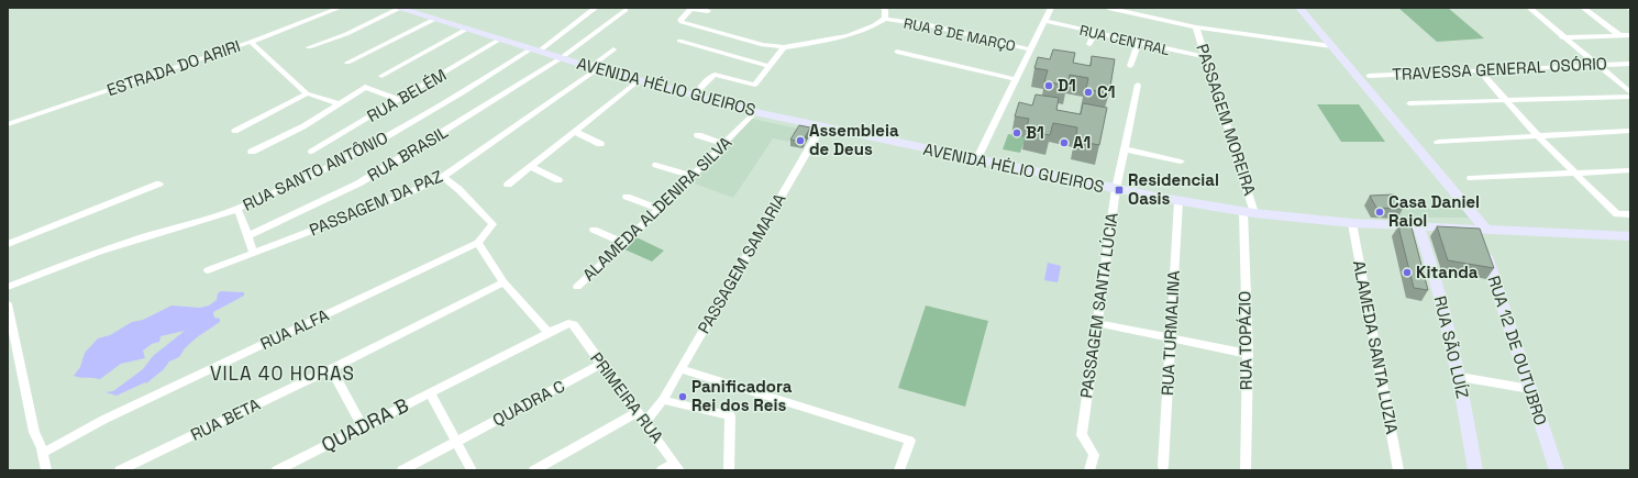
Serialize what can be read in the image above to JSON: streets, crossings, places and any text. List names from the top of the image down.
{
  "streets": {
    "main road": ["AVENIDA HÉLIO GUEIROS", "RUA SÃO LUÍZ", "RUA 12 DE OUTUBRO"],
    "street": [
      "RUA 8 DE MARÇO",
      "RUA CENTRAL",
      "ESTRADA DO ARIRI",
      "TRAVESSA GENERAL OSÓRIO",
      "RUA BELÉM",
      "PASSAGEM MOREIRA",
      "RUA BRASIL",
      "RUA SANTO ANTÔNIO",
      "PASSAGEM DA PAZ",
      "ALAMEDA ALDENIRA SILVA",
      "PASSAGEM SAMARIA",
      "PASSAGEM SANTA LÚCIA",
      "RUA ALFA",
      "RUA TURMALINA",
      "RUA TOPÁZIO",
      "ALAMEDA SANTA LUZIA",
      "PRIMEIRA RUA",
      "QUADRA C",
      "RUA BETA",
      "QUADRA B"
    ]
  },
  "crossings": [
    ["RUA CENTRAL", "PASSAGEM MOREIRA"],
    ["AVENIDA HÉLIO GUEIROS", "RUA BELÉM"],
    ["AVENIDA HÉLIO GUEIROS", "PASSAGEM MOREIRA"],
    ["AVENIDA HÉLIO GUEIROS", "RUA BRASIL"],
    ["AVENIDA HÉLIO GUEIROS", "RUA SANTO ANTÔNIO"],
    ["AVENIDA HÉLIO GUEIROS", "PASSAGEM DA PAZ"],
    ["AVENIDA HÉLIO GUEIROS", "ALAMEDA ALDENIRA SILVA"],
    ["AVENIDA HÉLIO GUEIROS", "PASSAGEM SAMARIA"],
    ["AVENIDA HÉLIO GUEIROS", "PASSAGEM SANTA LÚCIA"],
    ["AVENIDA HÉLIO GUEIROS", "RUA TURMALINA"],
    ["AVENIDA HÉLIO GUEIROS", "RUA TOPÁZIO"],
    ["AVENIDA HÉLIO GUEIROS", "ALAMEDA SANTA LUZIA"],
    ["AVENIDA HÉLIO GUEIROS", "RUA SÃO LUÍZ"],
    ["AVENIDA HÉLIO GUEIROS", "RUA 12 DE OUTUBRO"],
    ["PASSAGEM MOREIRA", "RUA TOPÁZIO"],
    ["PASSAGEM SAMARIA", "PRIMEIRA RUA"],
    ["PRIMEIRA RUA", "QUADRA C"]
  ],
  "districts": ["VILA 40 HORAS"],
  "places": {
    "other": [
      "D1",
      "C1",
      "B1",
      "Assembleia de Deus",
      "A1",
      "Casa Daniel Raiol",
      "Kitanda",
      "Panificadora Rei dos Reis"
    ],
    "transit": ["Residencial Oasis"]
  }
}
